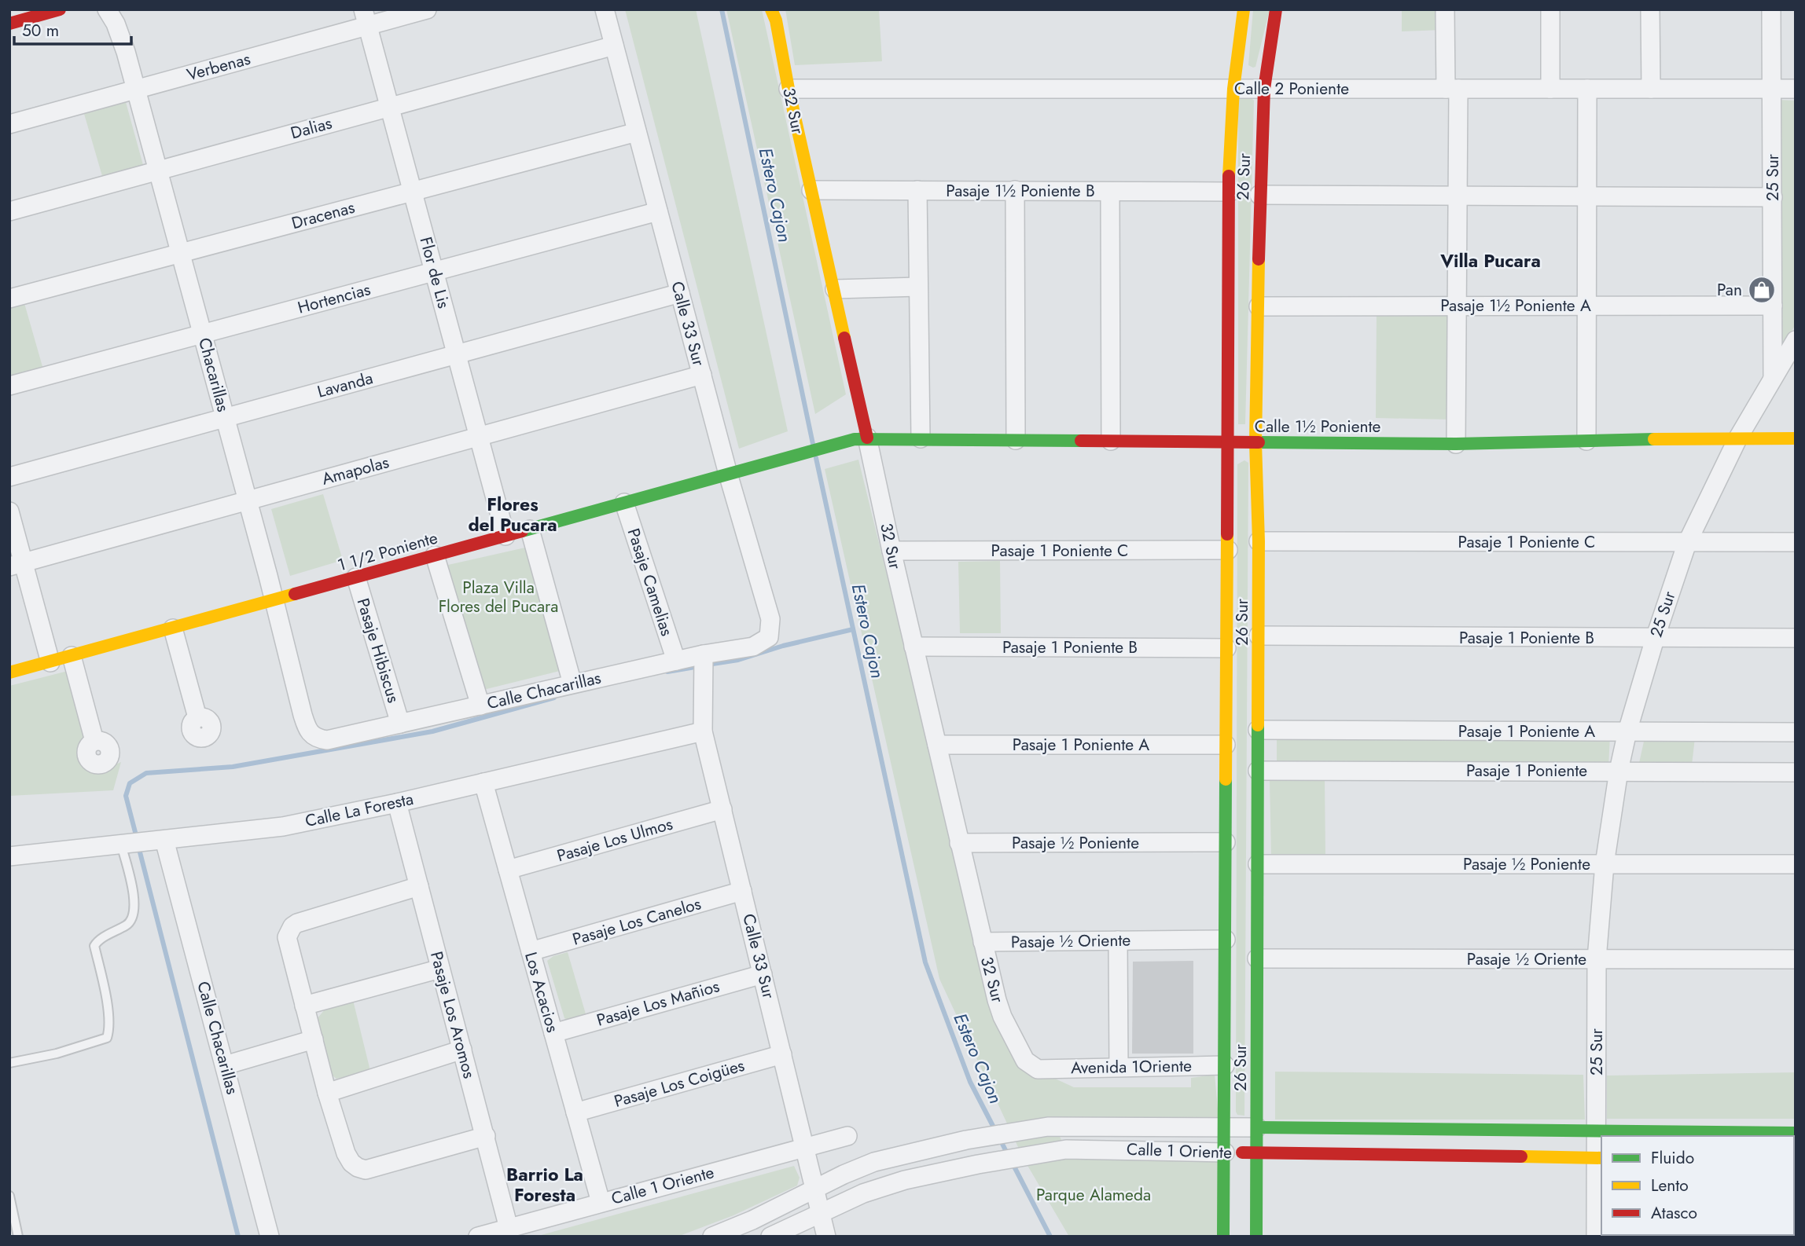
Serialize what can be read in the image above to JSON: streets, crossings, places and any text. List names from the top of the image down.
{
  "streets": {
    "street": [
      "Verbenas",
      "Calle 2 Poniente",
      "32 Sur",
      "Dalias",
      "26 Sur",
      "25 Sur",
      "Pasaje 1½ Poniente B",
      "Dracenas",
      "Flor de Lis",
      "Hortencias",
      "Pasaje 1½ Poniente A",
      "Calle 33 Sur",
      "Chacarillas",
      "Lavanda",
      "Calle 1½ Poniente",
      "Amapolas",
      "Pasaje 1 Poniente C",
      "1 1/2 Poniente",
      "Pasaje Camelias",
      "Pasaje 1 Poniente B",
      "Pasaje Hibiscus",
      "Calle Chacarillas",
      "Pasaje 1 Poniente A",
      "Pasaje 1 Poniente",
      "Calle La Foresta",
      "Pasaje Los Ulmos",
      "Pasaje ½ Poniente",
      "Pasaje Los Canelos",
      "Pasaje ½ Oriente",
      "Los Acacios",
      "Pasaje Los Mañios",
      "Pasaje Los Aromos",
      "Avenida 1Oriente",
      "Pasaje Los Coigües",
      "Calle 1 Oriente"
    ]
  },
  "crossings": [
    ["Verbenas", "Flor de Lis"],
    ["Verbenas", "Chacarillas"],
    ["Calle 2 Poniente", "32 Sur"],
    ["Calle 2 Poniente", "26 Sur"],
    ["Calle 2 Poniente", "25 Sur"],
    ["32 Sur", "Pasaje 1½ Poniente B"],
    ["32 Sur", "Calle 1½ Poniente"],
    ["32 Sur", "Pasaje 1 Poniente C"],
    ["32 Sur", "Pasaje 1 Poniente B"],
    ["32 Sur", "Pasaje 1 Poniente A"],
    ["32 Sur", "Pasaje ½ Poniente"],
    ["32 Sur", "Pasaje ½ Oriente"],
    ["32 Sur", "Avenida 1Oriente"],
    ["Dalias", "Flor de Lis"],
    ["Dalias", "Calle 33 Sur"],
    ["Dalias", "Chacarillas"],
    ["26 Sur", "Pasaje 1½ Poniente B"],
    ["26 Sur", "Pasaje 1½ Poniente A"],
    ["26 Sur", "Calle 1½ Poniente"],
    ["26 Sur", "Pasaje 1 Poniente C"],
    ["26 Sur", "Pasaje 1 Poniente B"],
    ["26 Sur", "Pasaje 1 Poniente A"],
    ["26 Sur", "Pasaje 1 Poniente"],
    ["26 Sur", "Pasaje ½ Poniente"],
    ["26 Sur", "Pasaje ½ Oriente"],
    ["26 Sur", "Avenida 1Oriente"],
    ["26 Sur", "Calle 1 Oriente"],
    ["25 Sur", "Pasaje 1½ Poniente A"],
    ["25 Sur", "Calle 1½ Poniente"],
    ["25 Sur", "Pasaje 1 Poniente C"],
    ["25 Sur", "Pasaje 1 Poniente B"],
    ["25 Sur", "Pasaje 1 Poniente A"],
    ["25 Sur", "Pasaje 1 Poniente"],
    ["25 Sur", "Pasaje ½ Poniente"],
    ["25 Sur", "Pasaje ½ Oriente"],
    ["25 Sur", "Calle 1 Oriente"],
    ["Dracenas", "Flor de Lis"],
    ["Dracenas", "Calle 33 Sur"],
    ["Dracenas", "Chacarillas"],
    ["Flor de Lis", "Hortencias"],
    ["Flor de Lis", "Lavanda"],
    ["Flor de Lis", "Amapolas"],
    ["Flor de Lis", "1 1/2 Poniente"],
    ["Hortencias", "Calle 33 Sur"],
    ["Hortencias", "Chacarillas"],
    ["Calle 33 Sur", "Lavanda"],
    ["Calle 33 Sur", "Amapolas"],
    ["Calle 33 Sur", "1 1/2 Poniente"],
    ["Calle 33 Sur", "Calle Chacarillas"],
    ["Calle 33 Sur", "Calle La Foresta"],
    ["Calle 33 Sur", "Pasaje Los Ulmos"],
    ["Calle 33 Sur", "Pasaje Los Canelos"],
    ["Calle 33 Sur", "Pasaje Los Mañios"],
    ["Calle 33 Sur", "Pasaje Los Coigües"],
    ["Calle 33 Sur", "Calle 1 Oriente"],
    ["Chacarillas", "Lavanda"],
    ["Chacarillas", "Amapolas"],
    ["Chacarillas", "1 1/2 Poniente"],
    ["Chacarillas", "Calle Chacarillas"],
    ["Calle 1½ Poniente", "1 1/2 Poniente"],
    ["1 1/2 Poniente", "Pasaje Camelias"],
    ["1 1/2 Poniente", "Pasaje Hibiscus"],
    ["Pasaje Camelias", "Calle Chacarillas"],
    ["Pasaje Hibiscus", "Calle Chacarillas"],
    ["Calle Chacarillas", "Calle La Foresta"],
    ["Calle La Foresta", "Los Acacios"],
    ["Calle La Foresta", "Pasaje Los Aromos"],
    ["Pasaje Los Ulmos", "Los Acacios"],
    ["Pasaje Los Canelos", "Los Acacios"],
    ["Los Acacios", "Pasaje Los Mañios"],
    ["Los Acacios", "Pasaje Los Coigües"],
    ["Los Acacios", "Calle 1 Oriente"],
    ["Pasaje Los Aromos", "Calle 1 Oriente"]
  ],
  "districts": ["Villa Pucara", "Flores del Pucara", "Barrio La Foresta"],
  "water": ["Estero Cajon"],
  "parks": ["Plaza Villa Flores del Pucara", "Parque Alameda"],
  "places": {
    "shop": ["Pan"]
  },
  "legend": ["Fluido", "Lento", "Atasco"],
  "scale_bar": "50 m"
}
